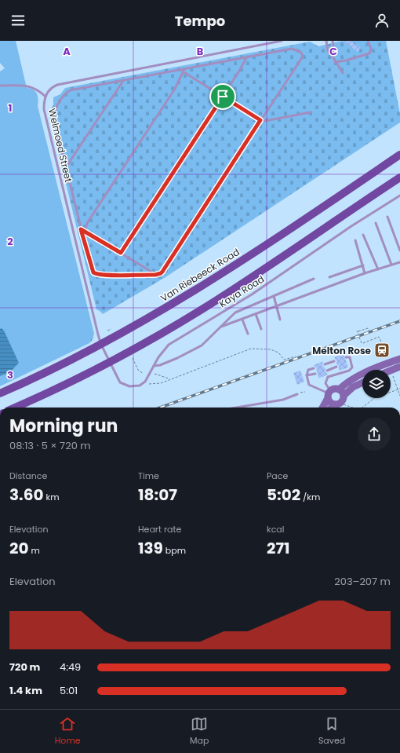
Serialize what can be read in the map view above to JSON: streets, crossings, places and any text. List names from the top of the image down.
{
  "streets": {
    "main road": ["Van Riebeeck Road"],
    "lane": ["Welmoed Street", "Kaya Road"]
  },
  "crossings": [
    ["Welmoed Street", "Van Riebeeck Road"],
    ["Welmoed Street", "Kaya Road"]
  ],
  "places": {
    "station": ["Melton Rose"]
  },
  "page": {
    "header": "Tempo",
    "heading": ["Morning run", "08:13 · 5 × 720 m"],
    "stats": [
      ["Distance", "3.60 km"],
      ["Time", "18:07"],
      ["Pace", "5:02 /km"],
      ["Elevation", "20 m"],
      ["Heart rate", "139 bpm"],
      ["kcal", "271"]
    ],
    "chart": ["Elevation", "203–207 m"],
    "list": [
      {
        "name": "720 m",
        "note": "4:49"
      },
      {
        "name": "1.4 km",
        "note": "5:01"
      }
    ],
    "tabs": ["Home", "Map", "Saved"]
  },
  "grid": {
    "columns": ["A", "B", "C"],
    "rows": ["1", "2", "3"]
  }
}
